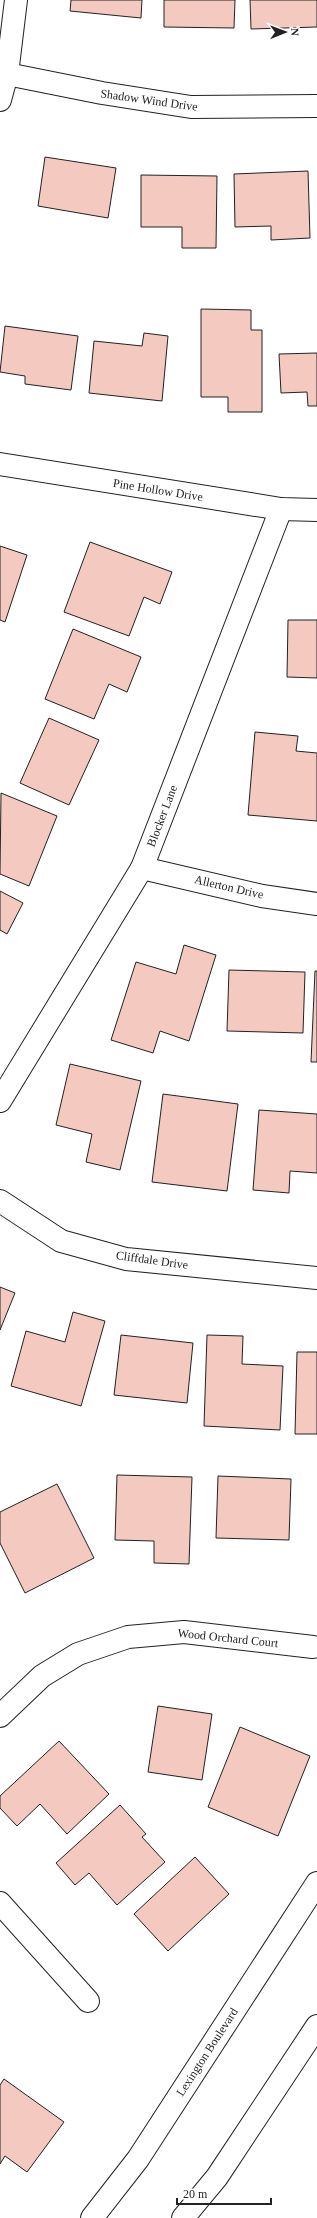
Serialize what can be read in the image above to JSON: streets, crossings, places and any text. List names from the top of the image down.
{
  "streets": {
    "street": [
      "Shadow Wind Drive",
      "Pine Hollow Drive",
      "Blocker Lane",
      "Allerton Drive",
      "Cliffdale Drive",
      "Wood Orchard Court",
      "Lexington Boulevard"
    ]
  },
  "crossings": [
    ["Pine Hollow Drive", "Blocker Lane"],
    ["Blocker Lane", "Allerton Drive"]
  ],
  "scale_bar": "20 m",
  "north": "right"
}
